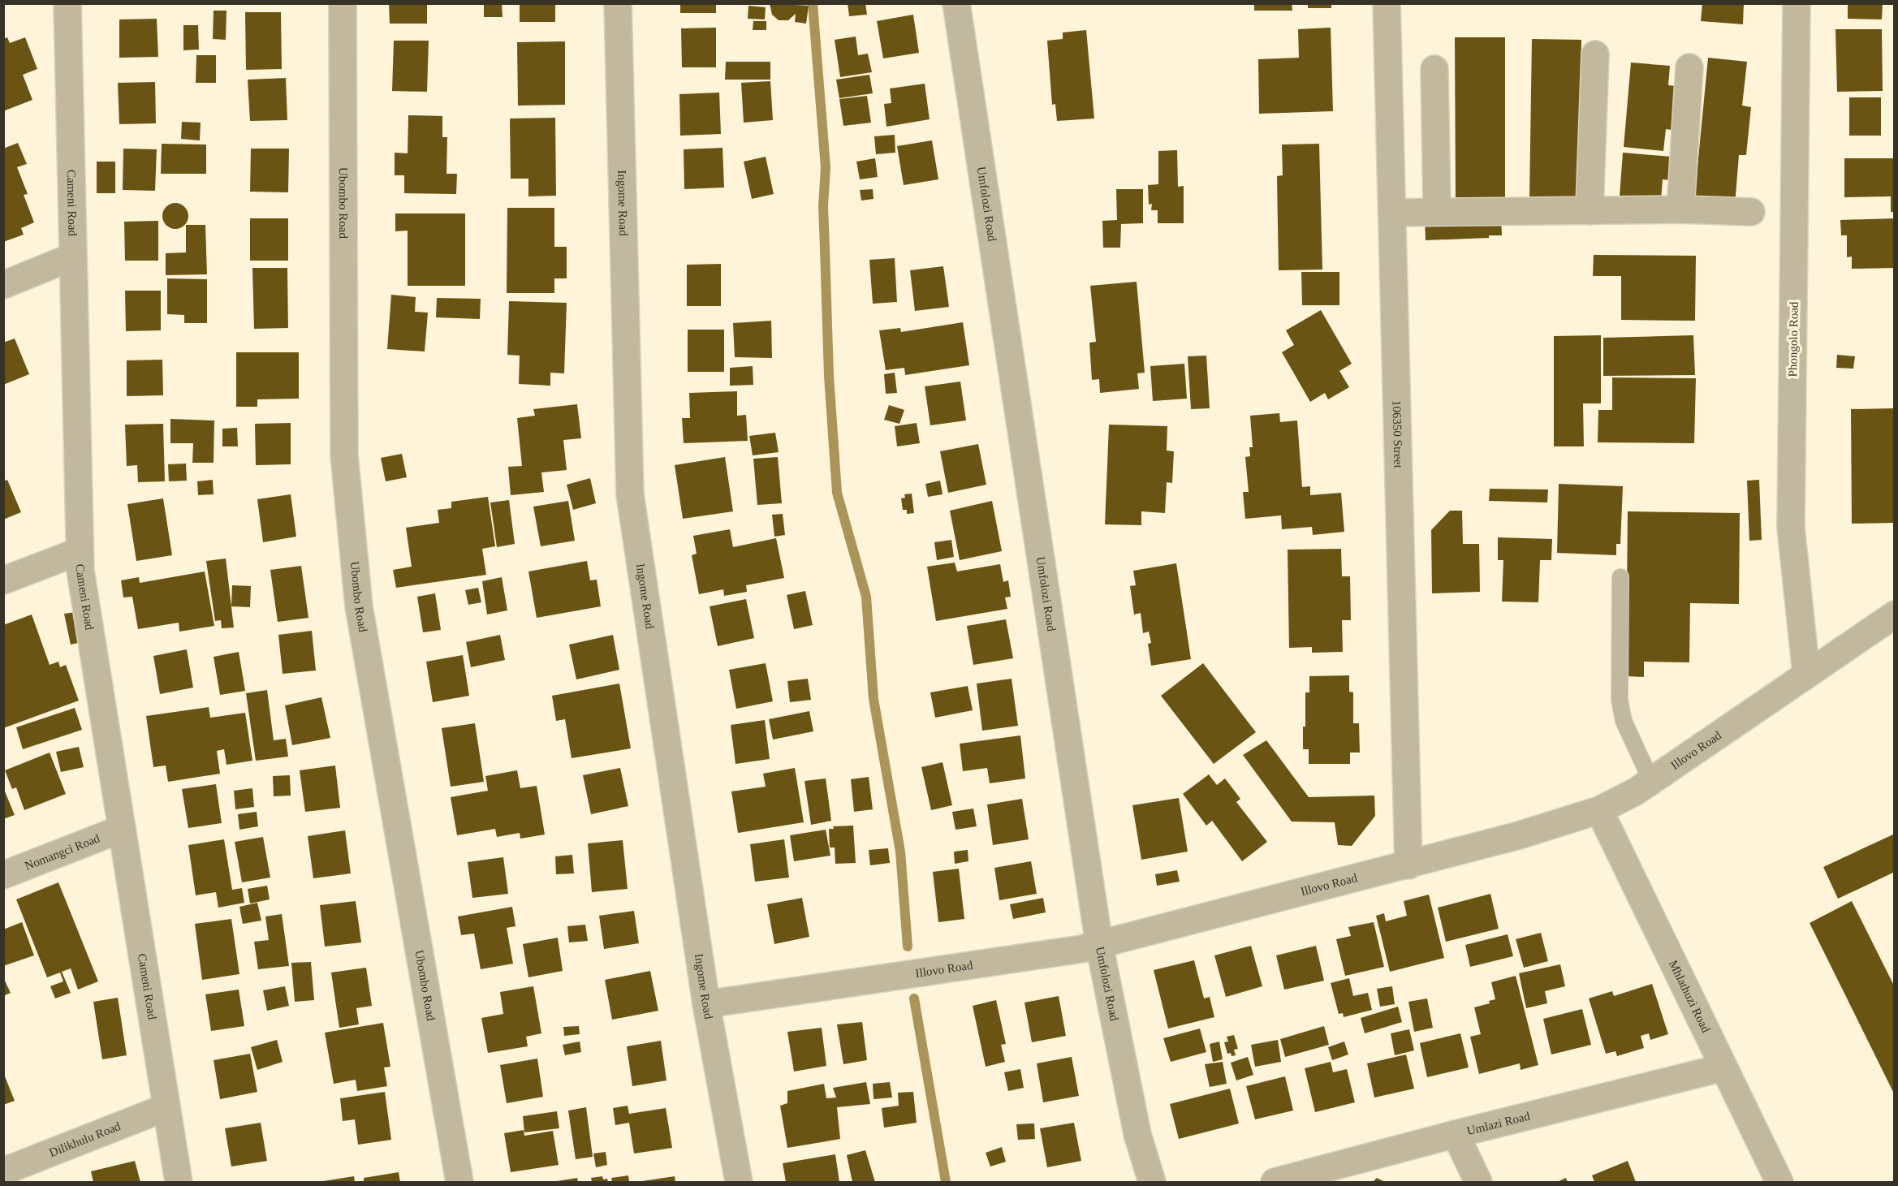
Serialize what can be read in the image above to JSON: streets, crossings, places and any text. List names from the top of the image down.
{
  "streets": {
    "street": [
      "Cameni Road",
      "Ubombo Road",
      "Ingome Road",
      "Umfolozi Road",
      "Phongolo Road",
      "106350 Street",
      "Illovo Road",
      "Nomangci Road",
      "Mhlathuzi Road",
      "Umlazi Road",
      "Dilikhulu Road"
    ]
  },
  "crossings": [
    ["Cameni Road", "Nomangci Road"],
    ["Cameni Road", "Dilikhulu Road"],
    ["Ingome Road", "Illovo Road"],
    ["Umfolozi Road", "Illovo Road"],
    ["Phongolo Road", "Illovo Road"],
    ["106350 Street", "Illovo Road"],
    ["Illovo Road", "Mhlathuzi Road"],
    ["Mhlathuzi Road", "Umlazi Road"]
  ]
}
